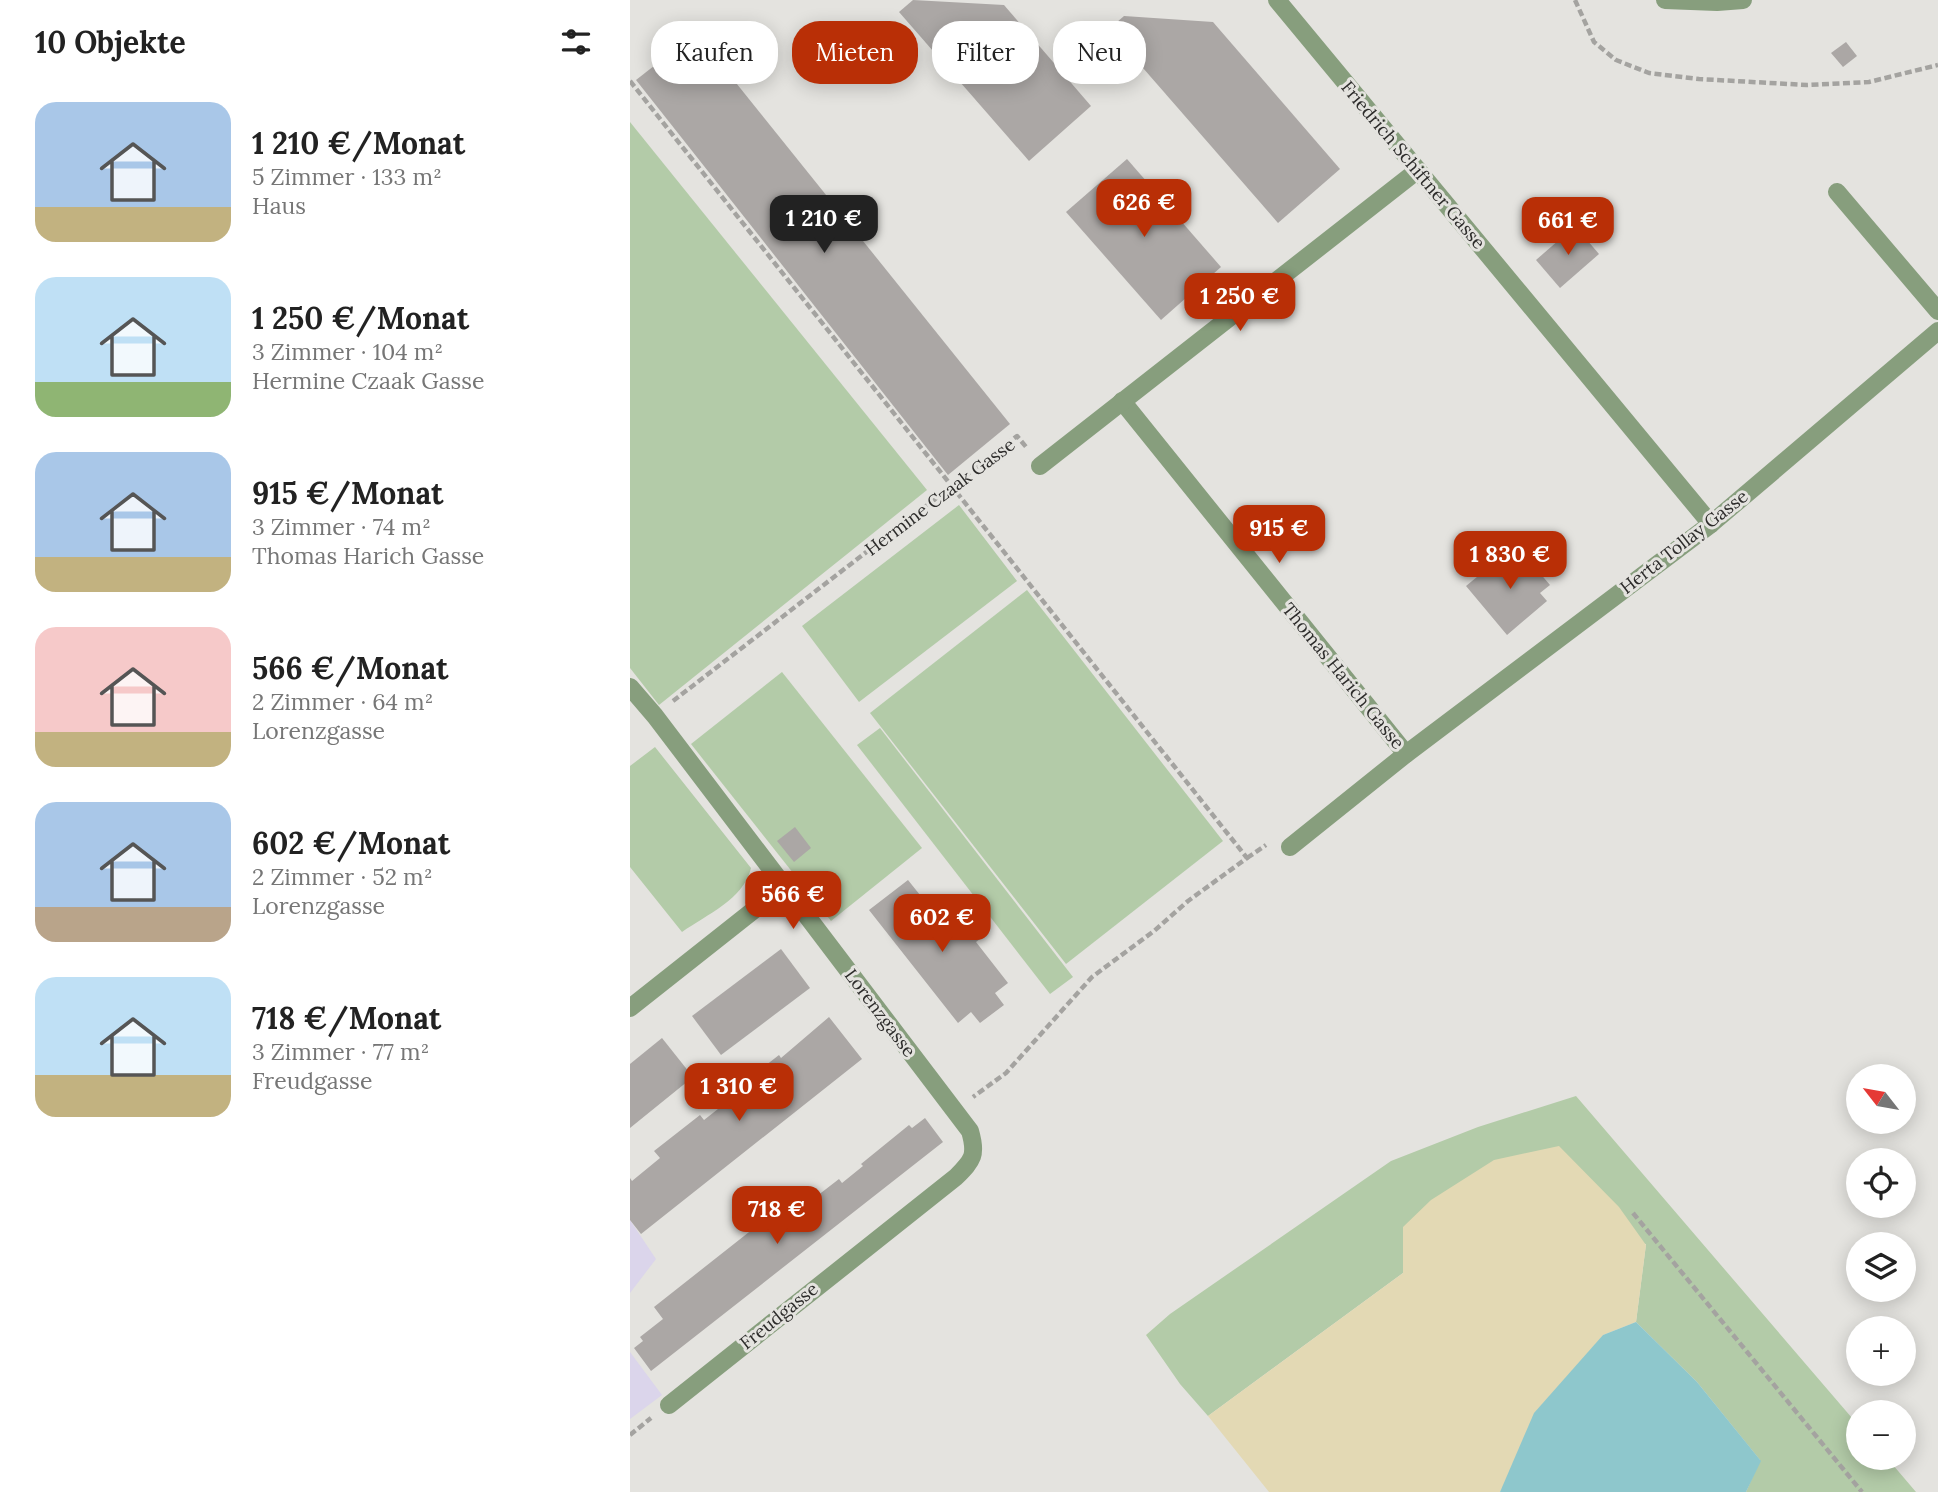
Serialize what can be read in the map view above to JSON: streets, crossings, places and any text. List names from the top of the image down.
{
  "streets": {
    "street": [
      "Friedrich Schiftner Gasse",
      "Hermine Czaak Gasse",
      "Herta Tollay Gasse",
      "Thomas Harich Gasse",
      "Lorenzgasse",
      "Freudgasse"
    ]
  },
  "crossings": [
    ["Friedrich Schiftner Gasse", "Hermine Czaak Gasse"],
    ["Friedrich Schiftner Gasse", "Herta Tollay Gasse"],
    ["Hermine Czaak Gasse", "Thomas Harich Gasse"],
    ["Hermine Czaak Gasse", "Lorenzgasse"],
    ["Herta Tollay Gasse", "Thomas Harich Gasse"],
    ["Lorenzgasse", "Freudgasse"]
  ],
  "north": "top left",
  "page": {
    "heading": "10 Objekte",
    "chip": [
      "Kaufen",
      "Mieten",
      "Filter",
      "Neu"
    ],
    "list": [
      {
        "name": "1 210 €/Monat",
        "note": "5 Zimmer · 133 m² · Haus"
      },
      {
        "name": "1 250 €/Monat",
        "note": "3 Zimmer · 104 m² · Hermine Czaak Gasse"
      },
      {
        "name": "915 €/Monat",
        "note": "3 Zimmer · 74 m² · Thomas Harich Gasse"
      },
      {
        "name": "566 €/Monat",
        "note": "2 Zimmer · 64 m² · Lorenzgasse"
      },
      {
        "name": "602 €/Monat",
        "note": "2 Zimmer · 52 m² · Lorenzgasse"
      },
      {
        "name": "718 €/Monat",
        "note": "3 Zimmer · 77 m² · Freudgasse"
      }
    ],
    "price": [
      "626 €",
      "1 210 €",
      "661 €",
      "1 250 €",
      "915 €",
      "1 830 €",
      "566 €",
      "602 €",
      "1 310 €",
      "718 €"
    ],
    "map_buttons": ["+", "−"]
  }
}
